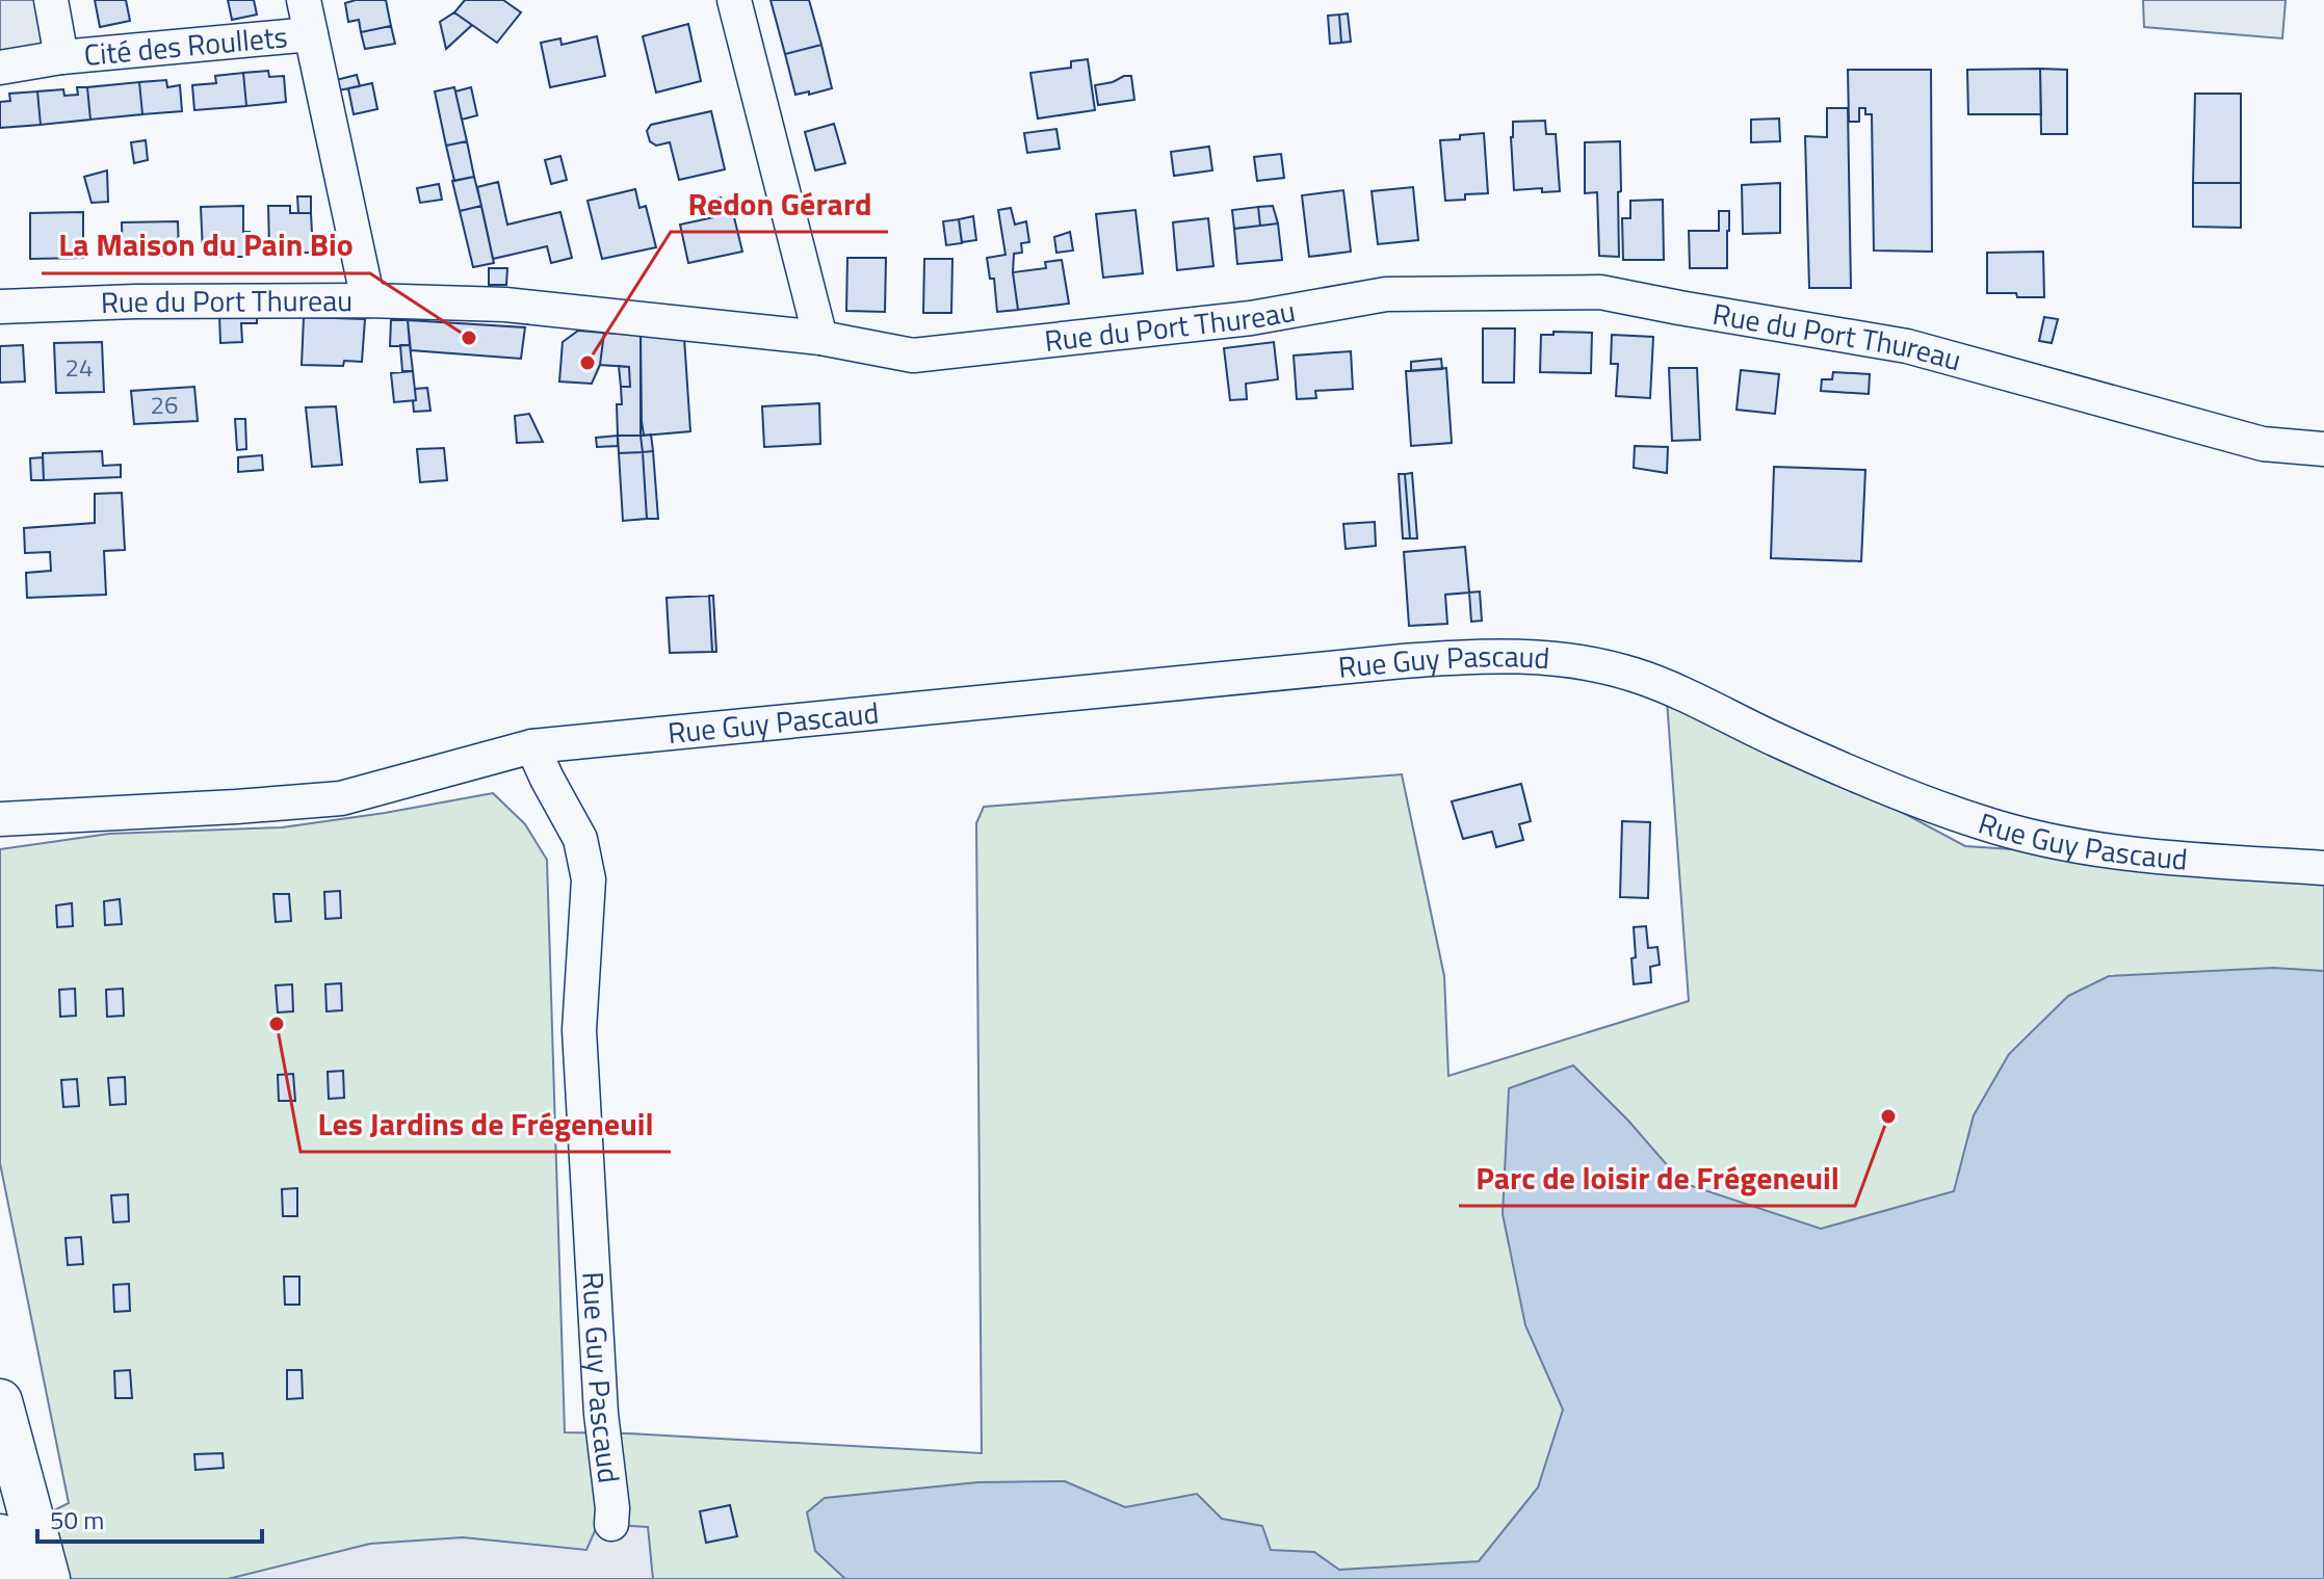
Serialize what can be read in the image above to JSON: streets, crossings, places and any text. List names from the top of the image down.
{
  "streets": {
    "street": ["Cité des Roullets", "Rue du Port Thureau", "Rue Guy Pascaud"]
  },
  "places": [
    "La Maison du Pain Bio",
    "Redon Gérard",
    "Les Jardins de Frégeneuil",
    "Parc de loisir de Frégeneuil"
  ],
  "house_numbers": ["24", "26"],
  "scale_bar": "50 m"
}
